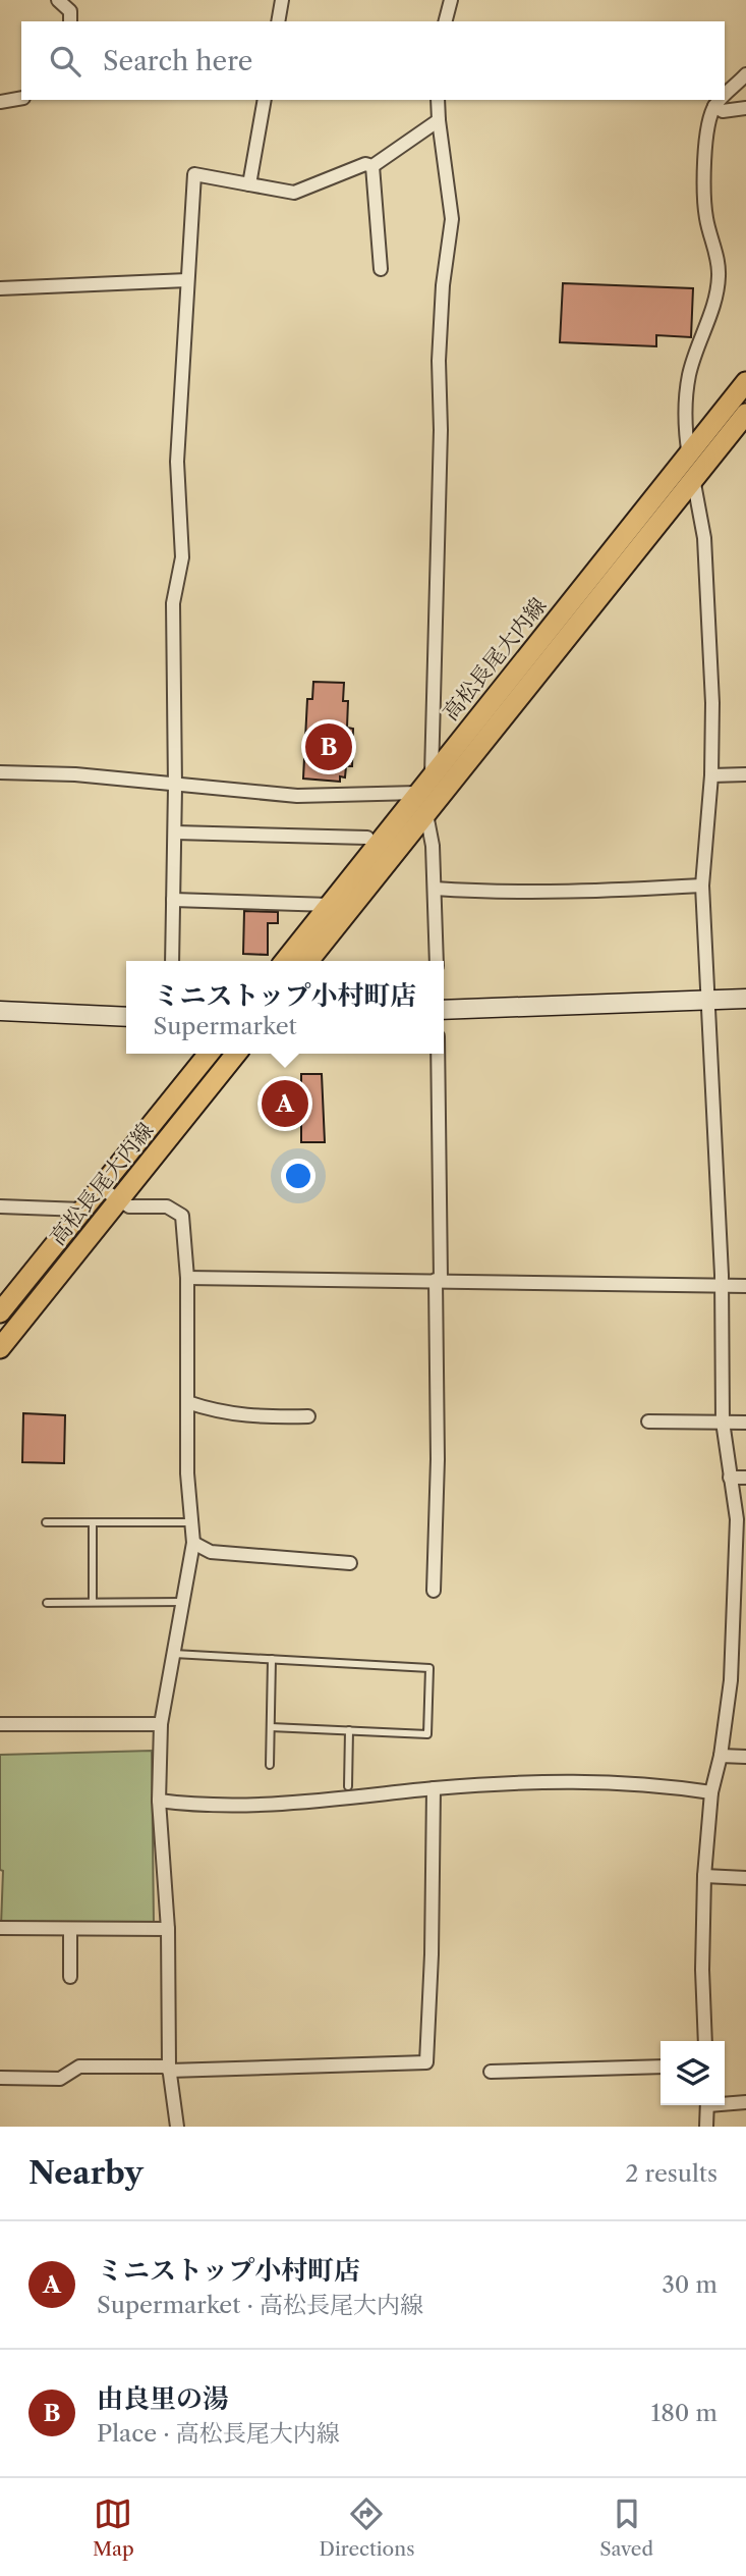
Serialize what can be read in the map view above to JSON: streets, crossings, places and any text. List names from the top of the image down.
{
  "streets": {
    "main road": ["高松長尾大内線"]
  },
  "page": {
    "search": "Search here",
    "pins": ["B", "A"],
    "popup": ["ミニストップ小村町店", "Supermarket"],
    "heading": ["Nearby", "2 results"],
    "list": [
      {
        "mark": "A",
        "name": "ミニストップ小村町店",
        "note": "Supermarket · 高松長尾大内線",
        "value": "30 m"
      },
      {
        "mark": "B",
        "name": "由良里の湯",
        "note": "Place · 高松長尾大内線",
        "value": "180 m"
      }
    ],
    "nav": ["Map", "Directions", "Saved"]
  }
}
